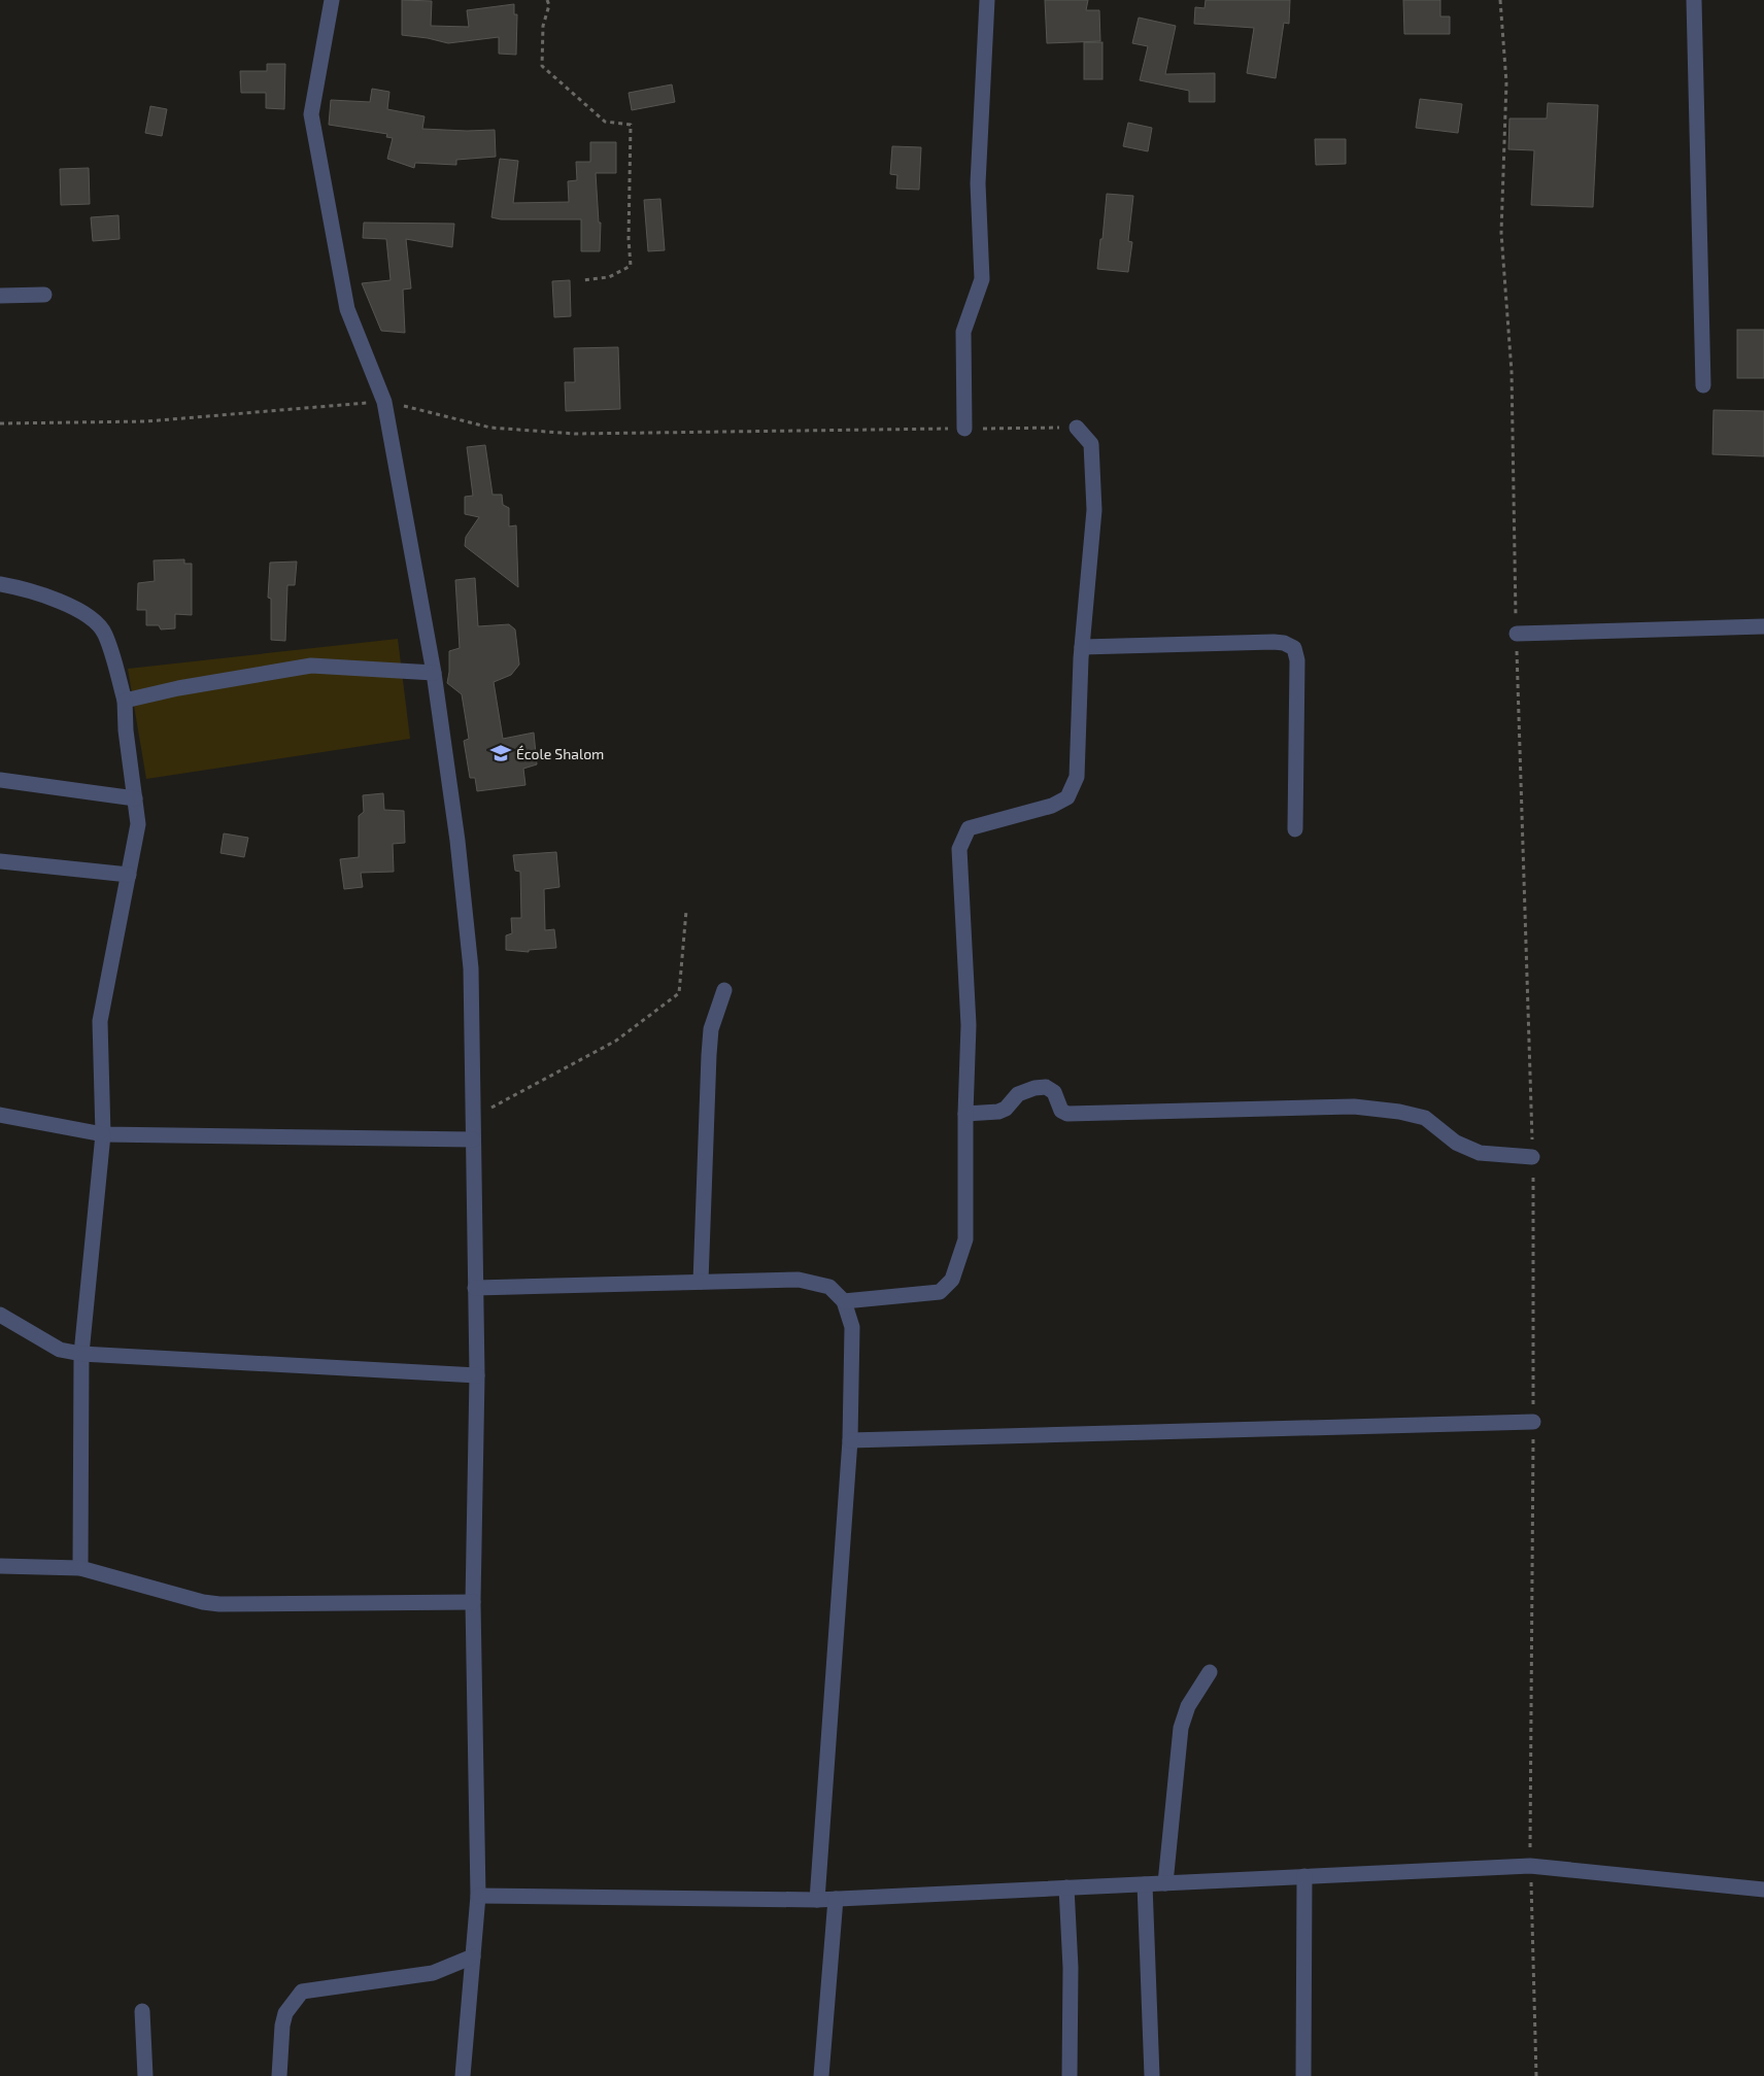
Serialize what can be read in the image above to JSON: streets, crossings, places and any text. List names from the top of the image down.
{
  "places": {
    "school or university": ["École Shalom"]
  }
}
